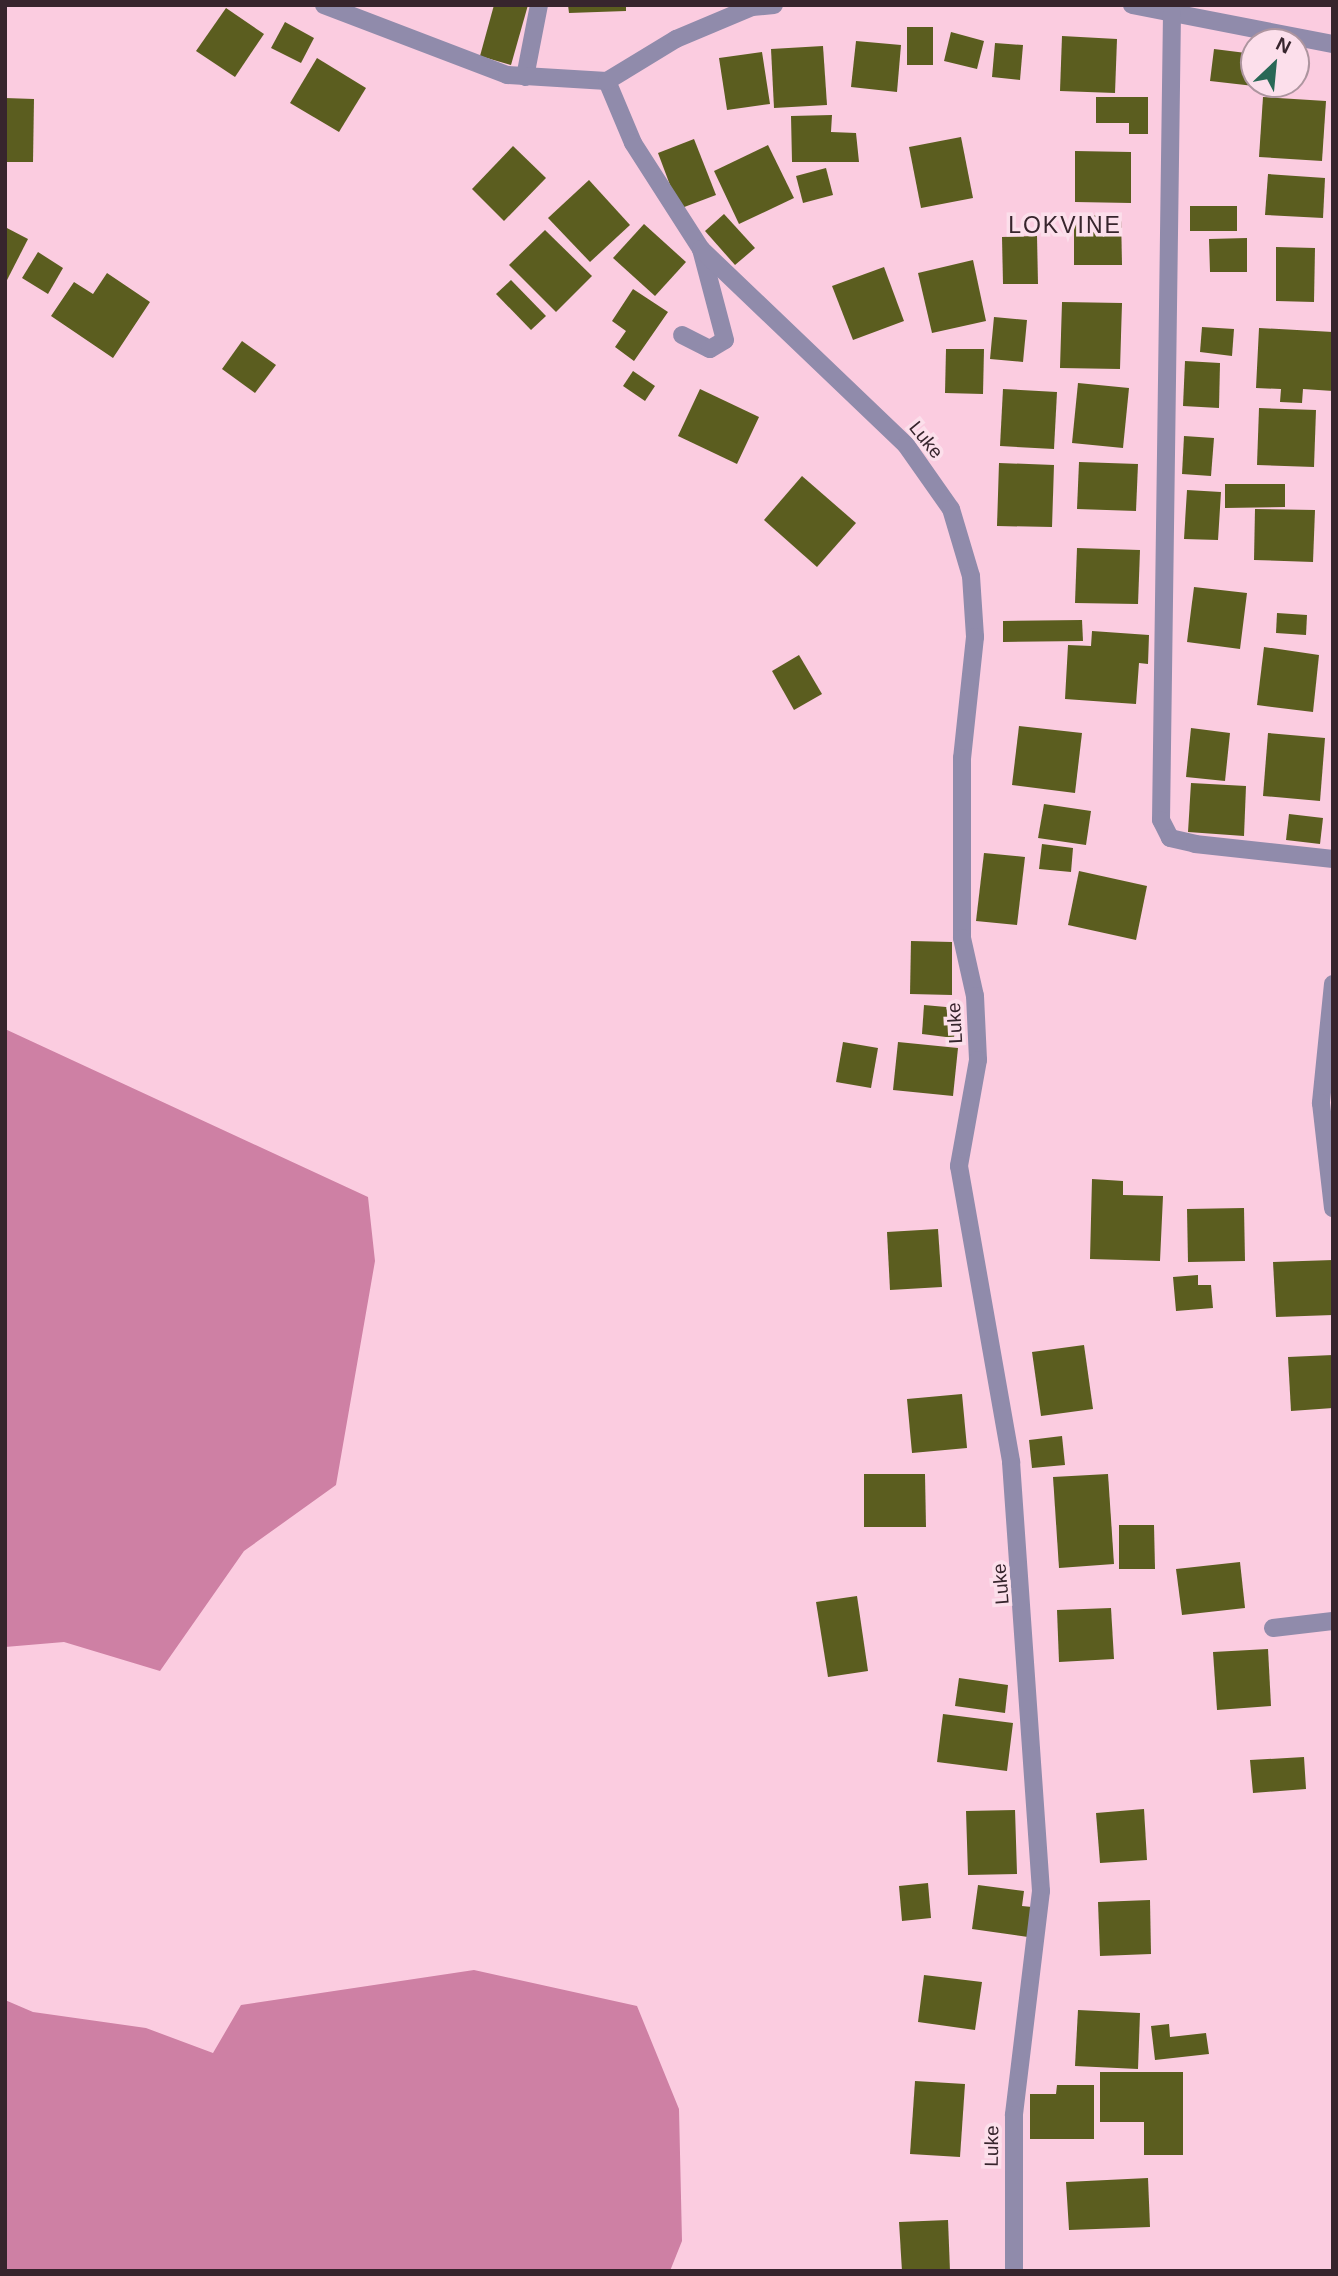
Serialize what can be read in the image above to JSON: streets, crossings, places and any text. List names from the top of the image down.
{
  "streets": {
    "street": ["Luke"]
  },
  "districts": ["LOKVINE"],
  "north": "top right"
}
